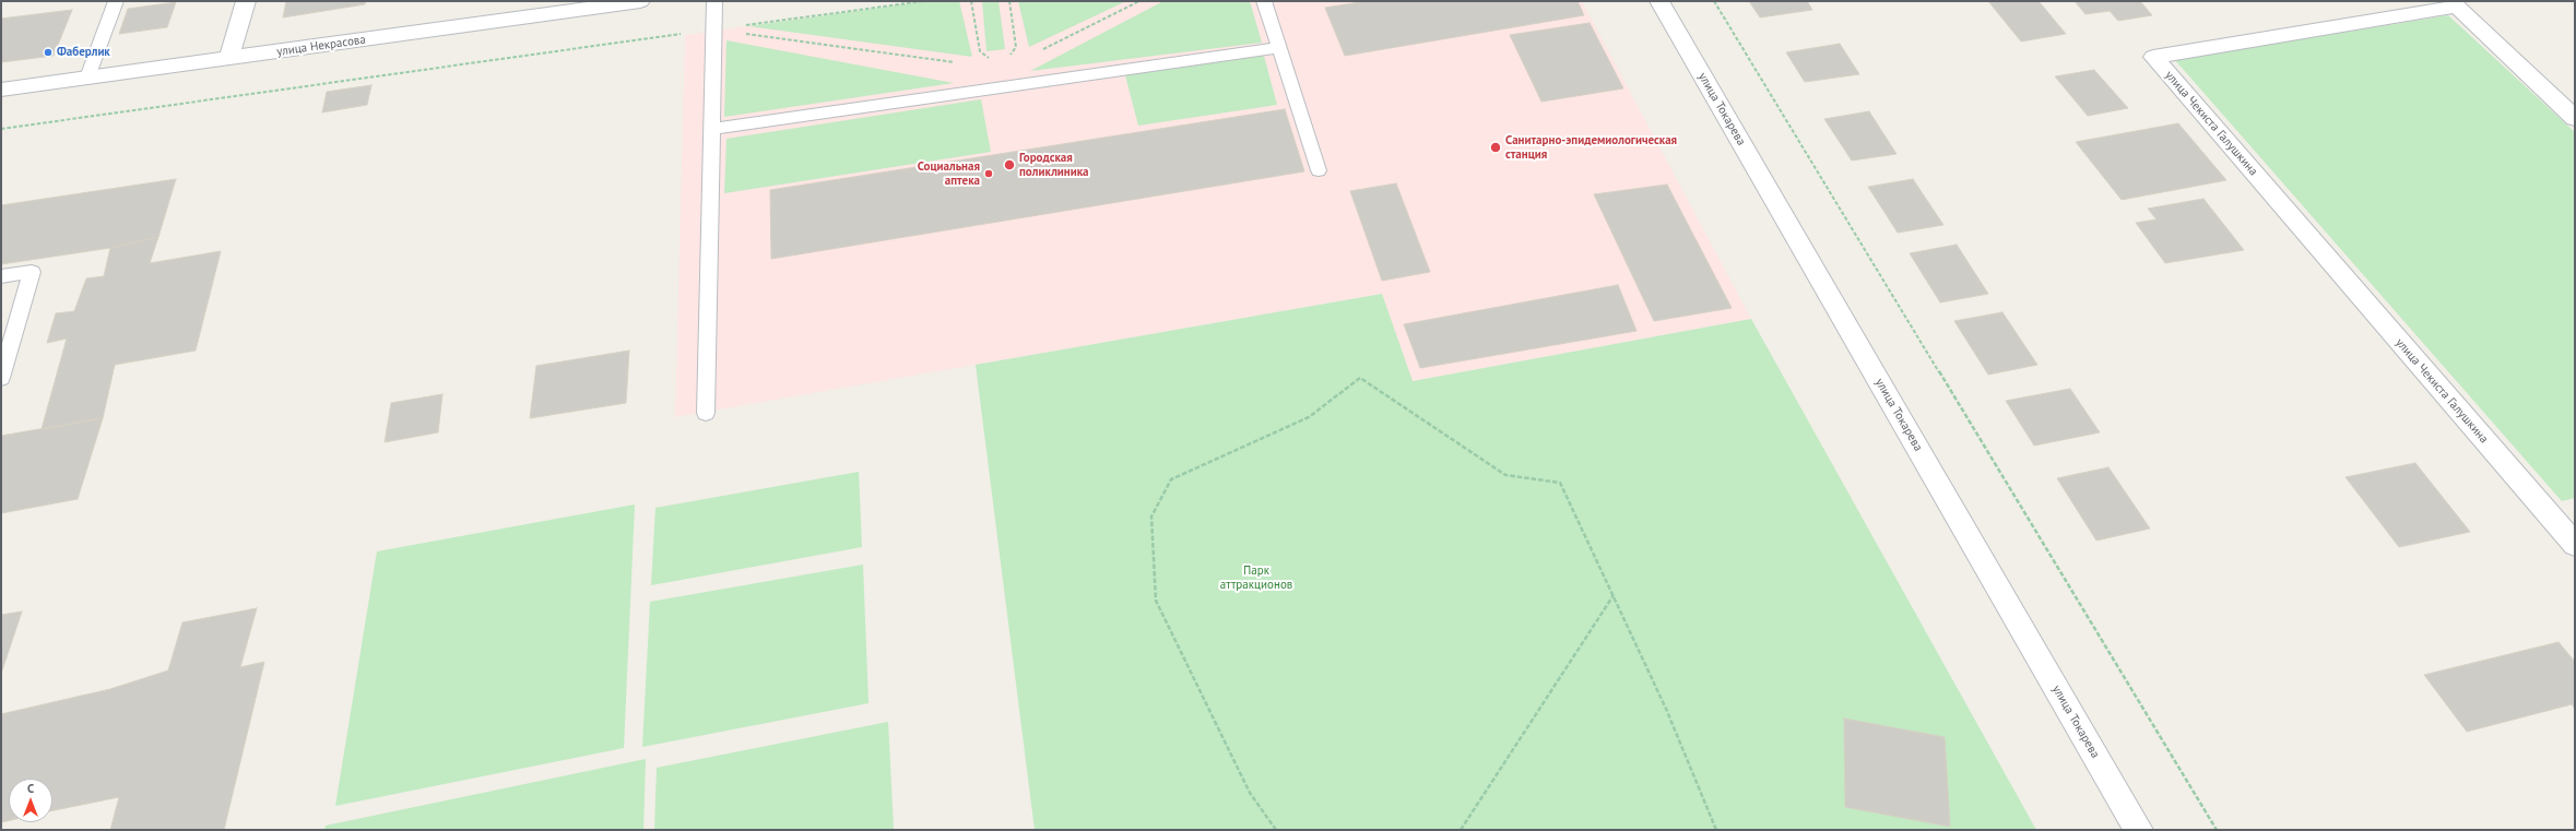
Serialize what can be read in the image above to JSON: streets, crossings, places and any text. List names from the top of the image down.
{
  "streets": {
    "street": ["улица Некрасова", "улица Токарева", "улица Чекиста Галушкина"]
  },
  "parks": ["Парк аттракционов"],
  "places": [
    "Фаберлик",
    "Санитарно-эпидемиологическая станция",
    "Городская поликлиника",
    "Социальная аптека"
  ],
  "north": "top"
}
